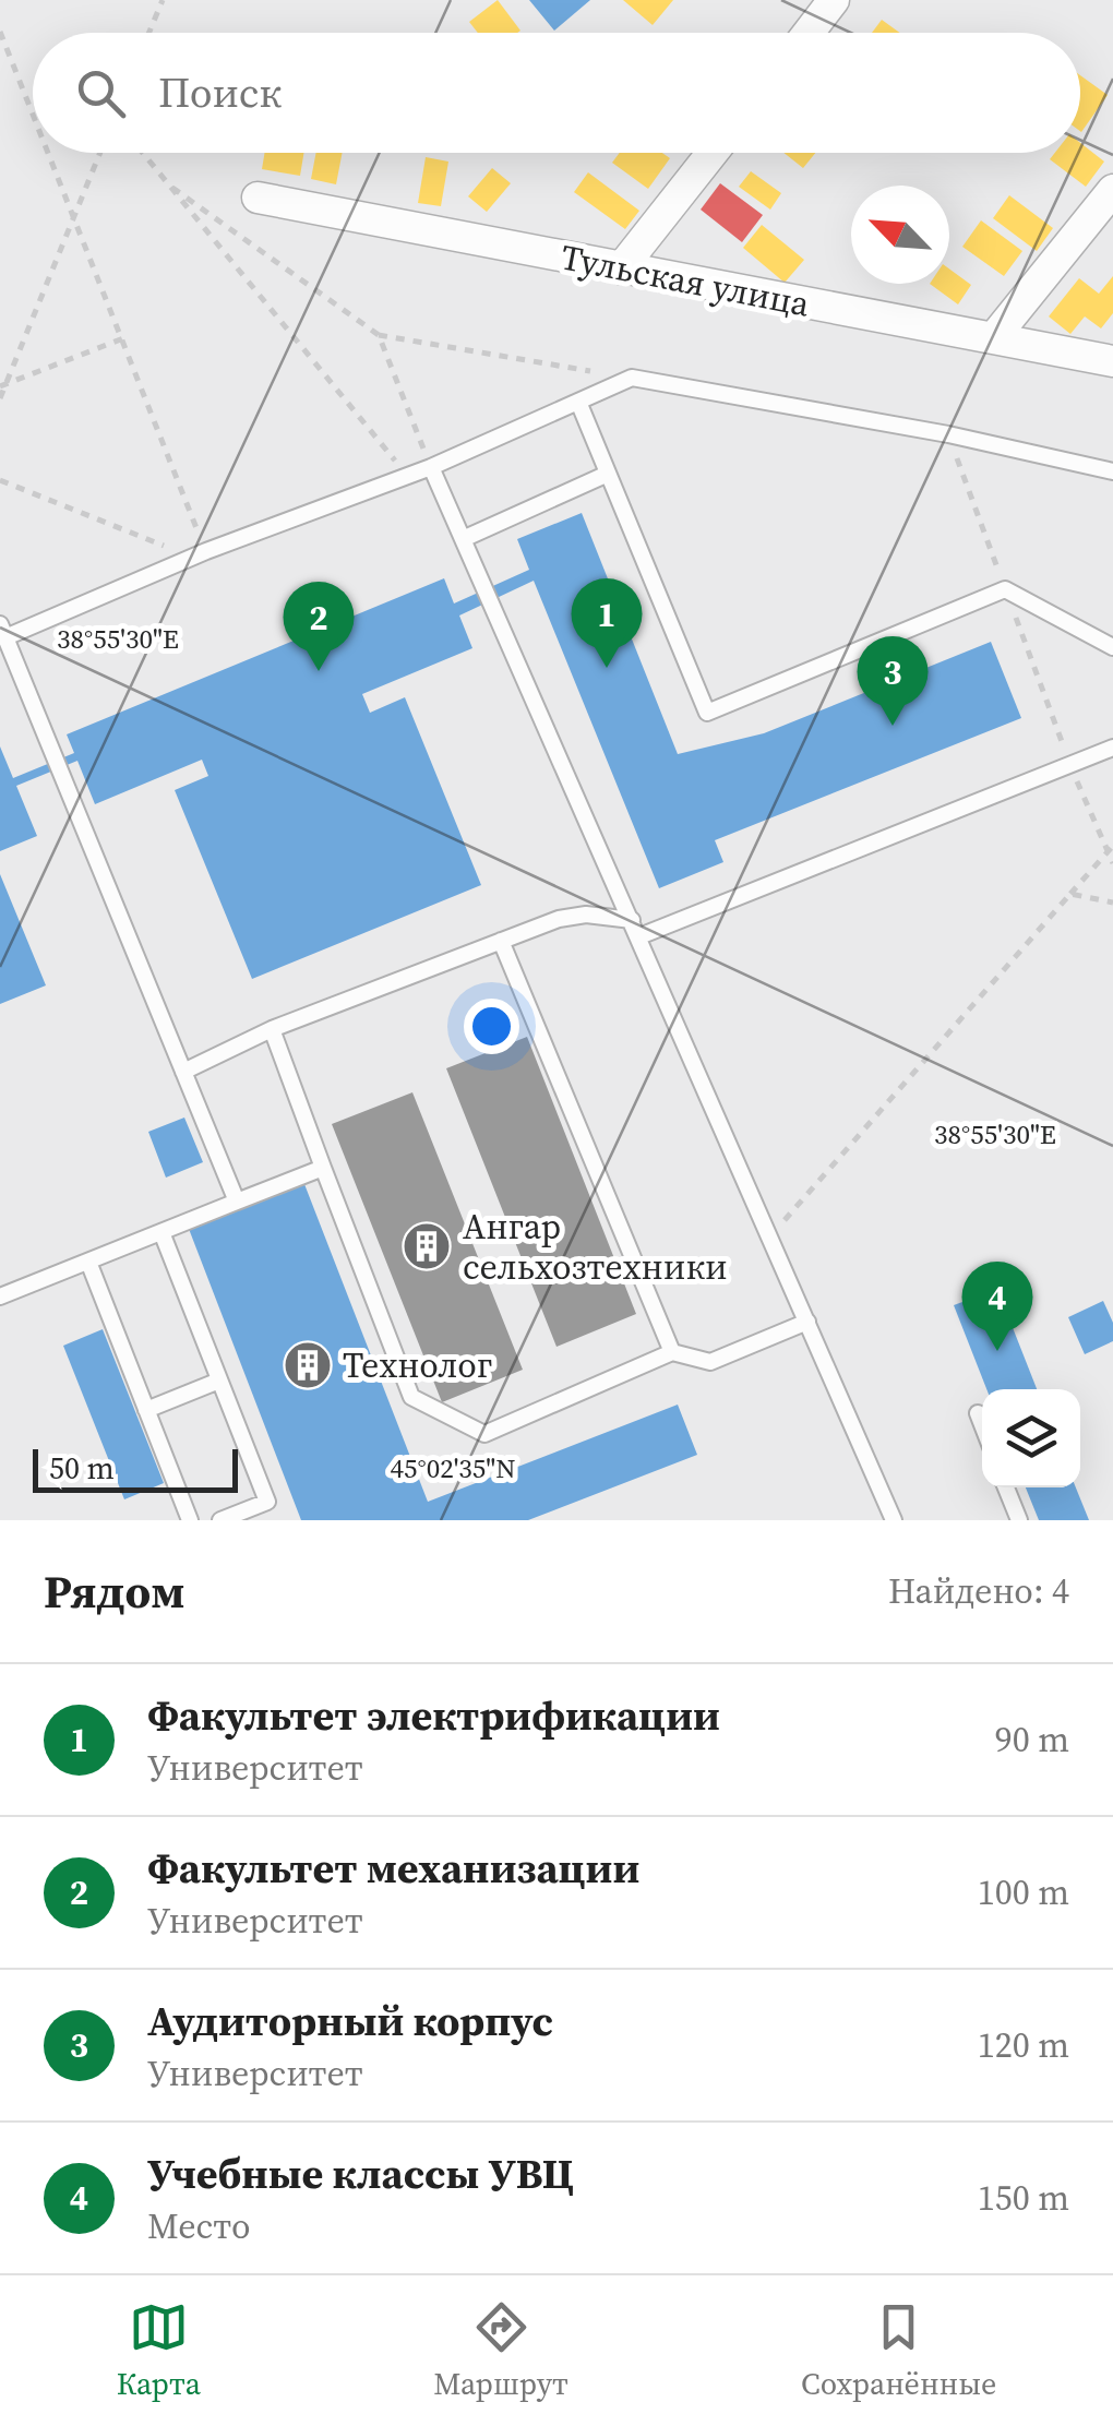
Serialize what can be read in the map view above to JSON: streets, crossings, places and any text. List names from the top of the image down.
{
  "streets": {
    "street": ["Тульская улица"]
  },
  "places": {
    "building": ["Ангар сельхозтехники", "Технолог"]
  },
  "scale_bar": "50 m",
  "north": "top left",
  "page": {
    "search": "Поиск",
    "pins": [
      "1",
      "2",
      "3",
      "4"
    ],
    "scale": "50 m",
    "heading": ["Рядом", "Найдено: 4"],
    "list": [
      {
        "mark": "1",
        "name": "Факультет электрификации",
        "note": "Университет",
        "value": "90 m"
      },
      {
        "mark": "2",
        "name": "Факультет механизации",
        "note": "Университет",
        "value": "100 m"
      },
      {
        "mark": "3",
        "name": "Аудиторный корпус",
        "note": "Университет",
        "value": "120 m"
      },
      {
        "mark": "4",
        "name": "Учебные классы УВЦ",
        "note": "Место",
        "value": "150 m"
      }
    ],
    "nav": ["Карта", "Маршрут", "Сохранённые"]
  },
  "coordinates": ["38°55'30\"E", "45°02'35\"N"]
}
